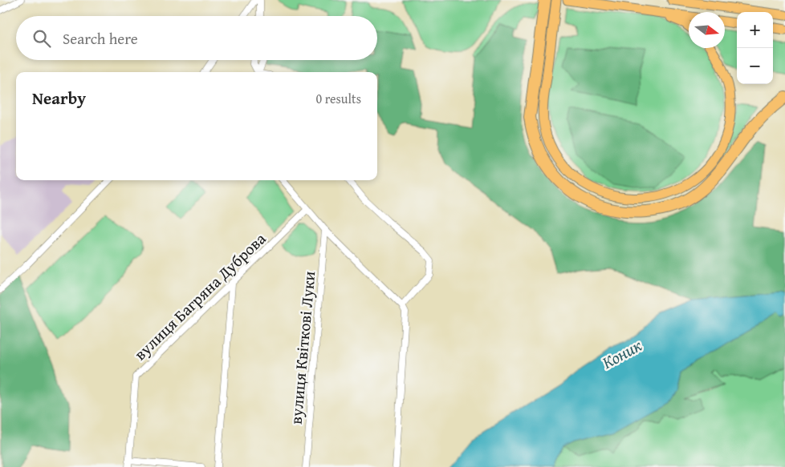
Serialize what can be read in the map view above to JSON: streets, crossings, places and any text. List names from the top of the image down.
{
  "streets": {
    "street": ["вулиця Багряна Дуброва", "вулиця Квіткові Луки"]
  },
  "water": ["Коник"],
  "north": "right",
  "page": {
    "map_buttons": ["+", "−"],
    "search": "Search here",
    "heading": ["Nearby", "0 results"]
  }
}
